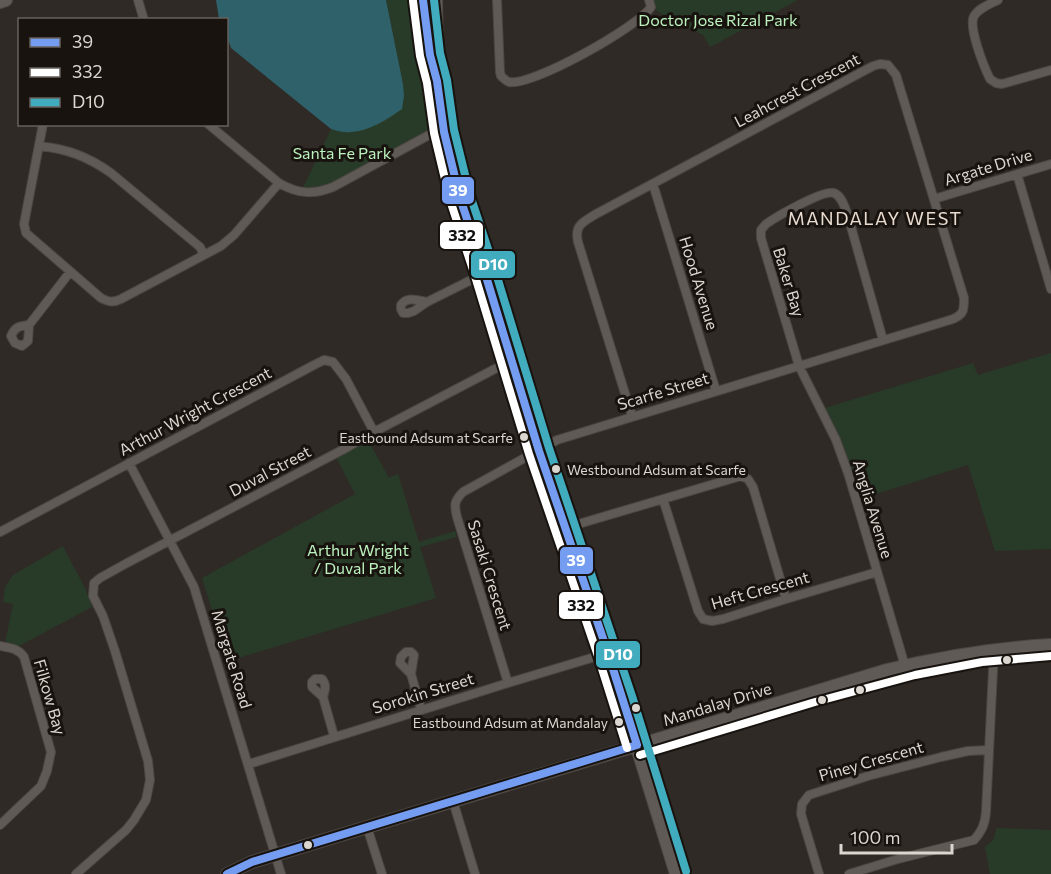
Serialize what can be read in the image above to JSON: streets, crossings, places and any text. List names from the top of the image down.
{
  "streets": {
    "street": [
      "Leahcrest Crescent",
      "Argate Drive",
      "Baker Bay",
      "Hood Avenue",
      "Scarfe Street",
      "Arthur Wright Crescent",
      "Duval Street",
      "Anglia Avenue",
      "Sasaki Crescent",
      "Heft Crescent",
      "Margate Road",
      "Sorokin Street",
      "Filkow Bay",
      "Mandalay Drive",
      "Piney Crescent"
    ]
  },
  "crossings": [
    ["Leahcrest Crescent", "Argate Drive"],
    ["Leahcrest Crescent", "Baker Bay"],
    ["Leahcrest Crescent", "Hood Avenue"],
    ["Leahcrest Crescent", "Scarfe Street"],
    ["Leahcrest Crescent", "Anglia Avenue"],
    ["Baker Bay", "Scarfe Street"],
    ["Baker Bay", "Anglia Avenue"],
    ["Hood Avenue", "Scarfe Street"],
    ["Scarfe Street", "Anglia Avenue"],
    ["Scarfe Street", "Sasaki Crescent"],
    ["Arthur Wright Crescent", "Duval Street"],
    ["Arthur Wright Crescent", "Margate Road"],
    ["Duval Street", "Margate Road"],
    ["Anglia Avenue", "Heft Crescent"],
    ["Anglia Avenue", "Mandalay Drive"],
    ["Sasaki Crescent", "Sorokin Street"],
    ["Margate Road", "Sorokin Street"],
    ["Margate Road", "Mandalay Drive"]
  ],
  "districts": ["MANDALAY WEST"],
  "parks": ["Doctor Jose Rizal Park", "Santa Fe Park", "Arthur Wright / Duval Park"],
  "places": ["Eastbound Adsum at Scarfe", "Westbound Adsum at Scarfe", "Eastbound Adsum at Mandalay"],
  "lines": ["transit line 39", "transit line D10", "transit line 332"],
  "legend": ["39", "332", "D10"],
  "scale_bar": "100 m"
}
